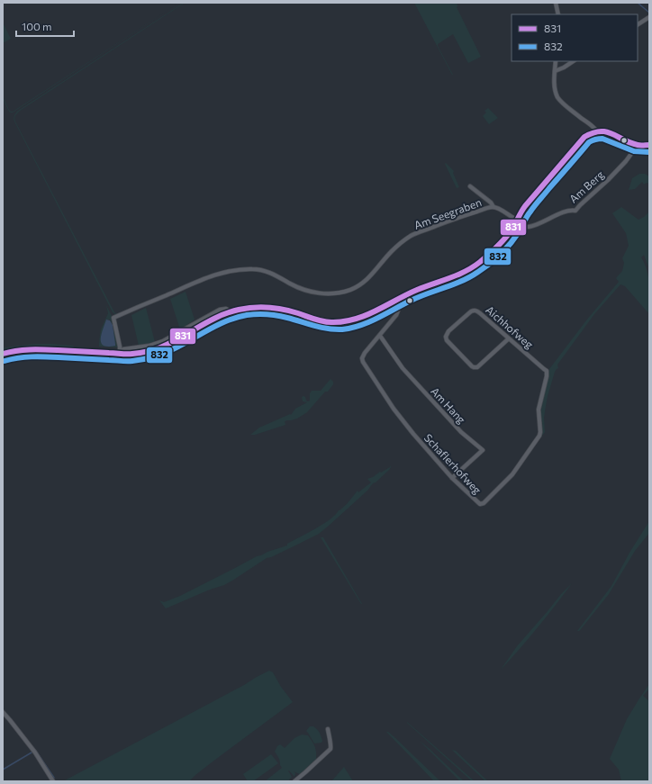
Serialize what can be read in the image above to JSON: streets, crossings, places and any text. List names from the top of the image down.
{
  "streets": {
    "street": [
      "Am Berg",
      "Am Seegraben",
      "Aichhofweg",
      "Am Hang",
      "Schaflerhofweg"
    ]
  },
  "crossings": [
    ["Am Berg", "Am Seegraben"],
    ["Aichhofweg", "Schaflerhofweg"],
    ["Am Hang", "Schaflerhofweg"]
  ],
  "lines": ["transit line 831", "transit line 832"],
  "legend": ["831", "832"],
  "scale_bar": "100 m"
}
